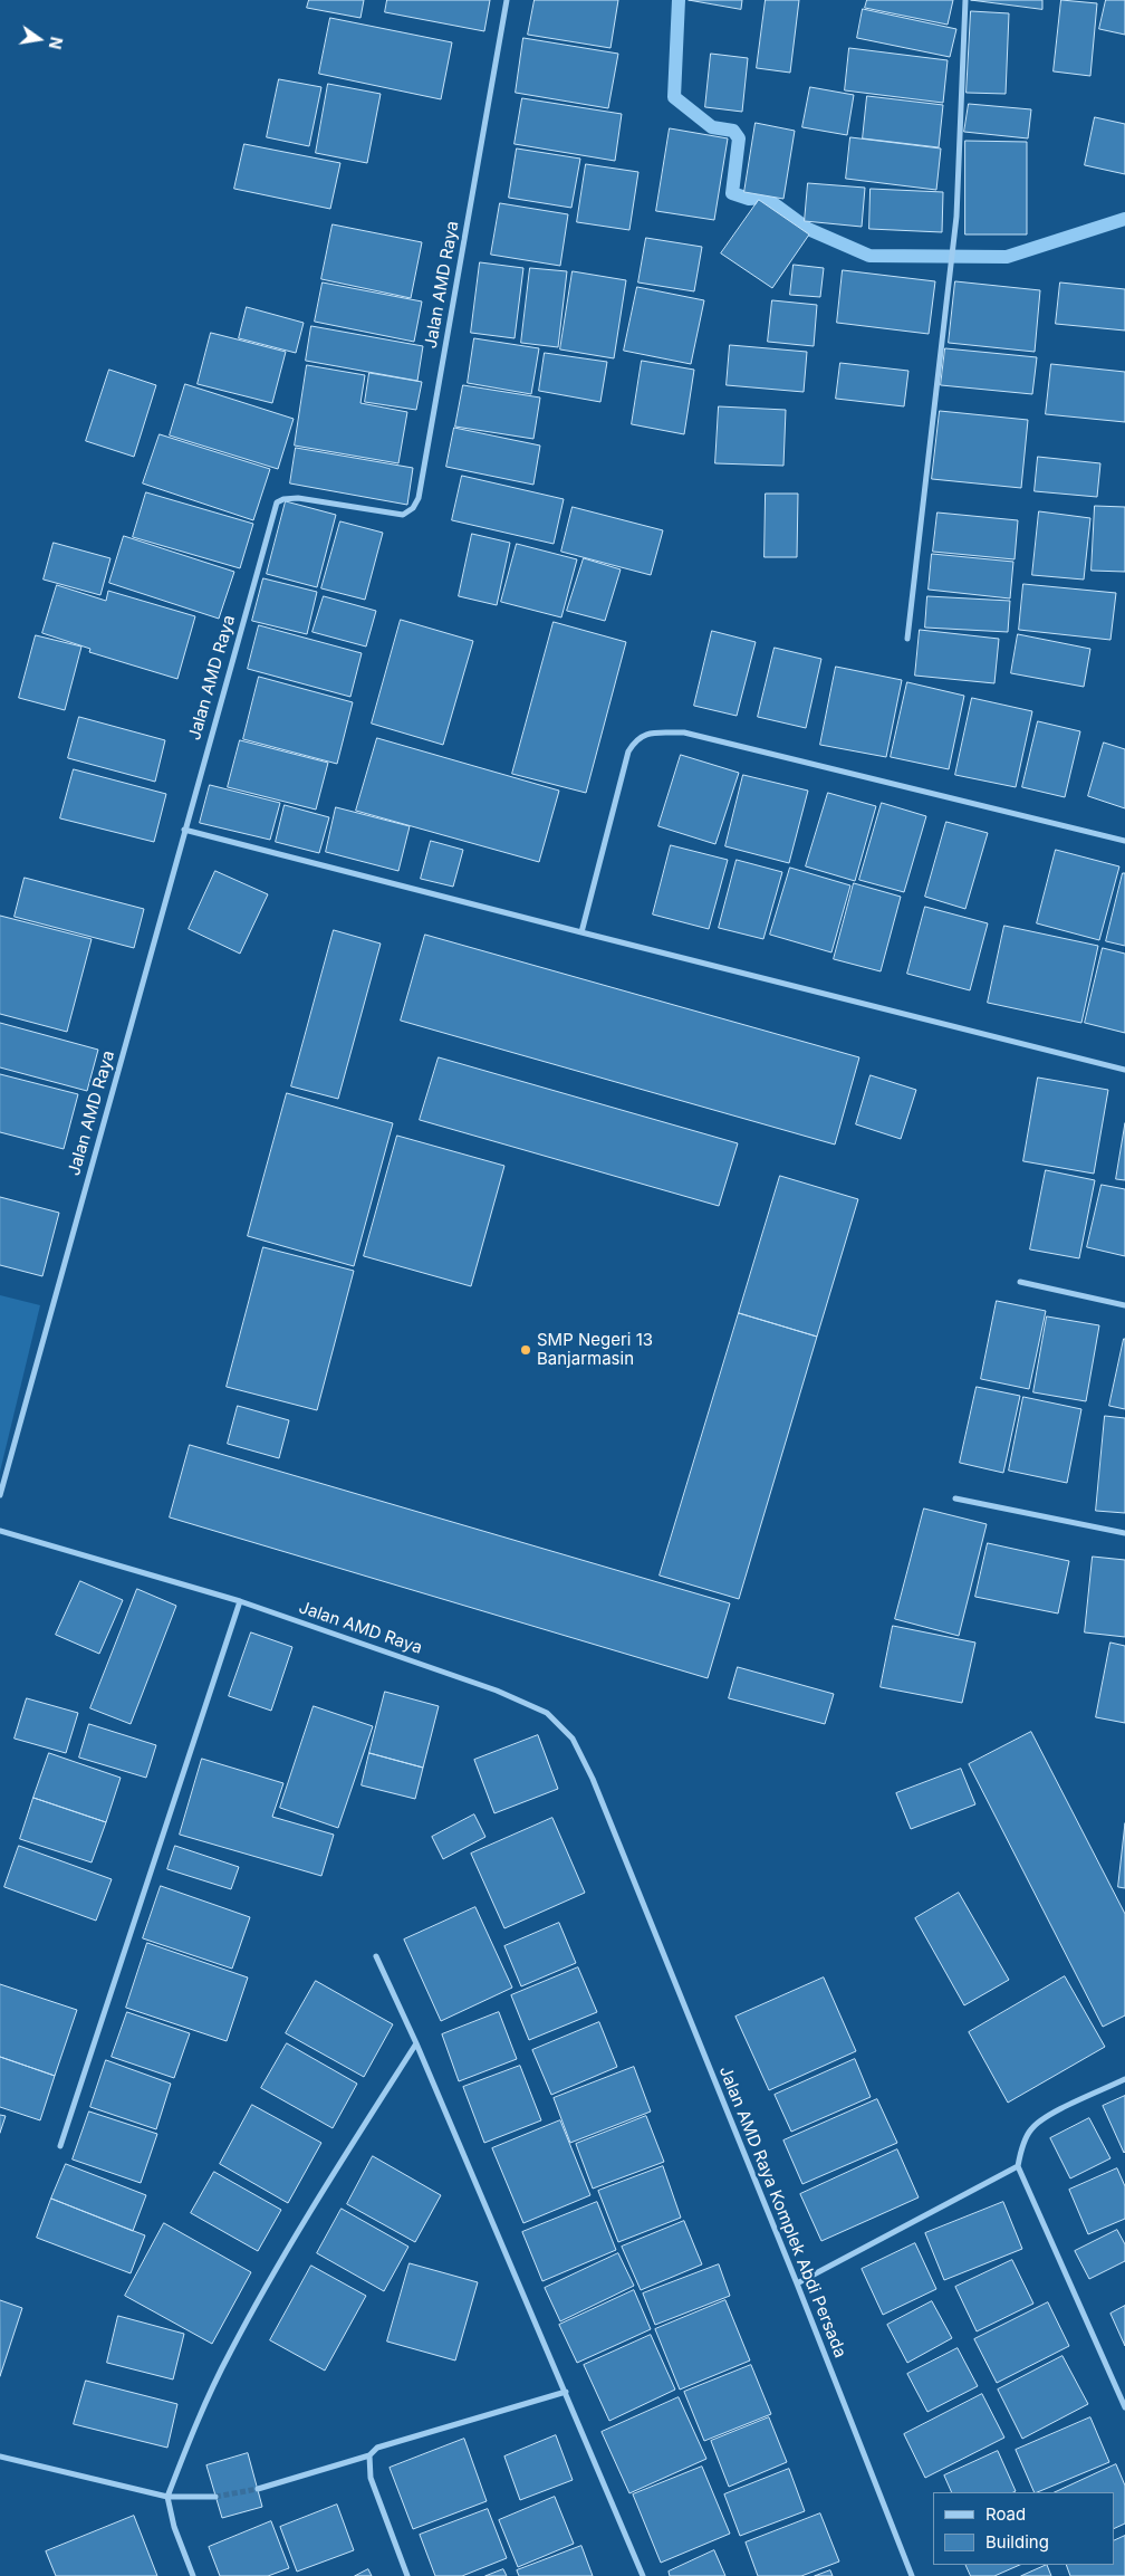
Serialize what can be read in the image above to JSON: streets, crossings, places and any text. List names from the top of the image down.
{
  "streets": {
    "street": ["Jalan AMD Raya", "Jalan AMD Raya Komplek Abdi Persada"]
  },
  "crossings": [
    ["Jalan AMD Raya", "Jalan AMD Raya Komplek Abdi Persada"]
  ],
  "places": ["SMP Negeri 13 Banjarmasin"],
  "legend": ["Road", "Building"],
  "north": "right"
}
